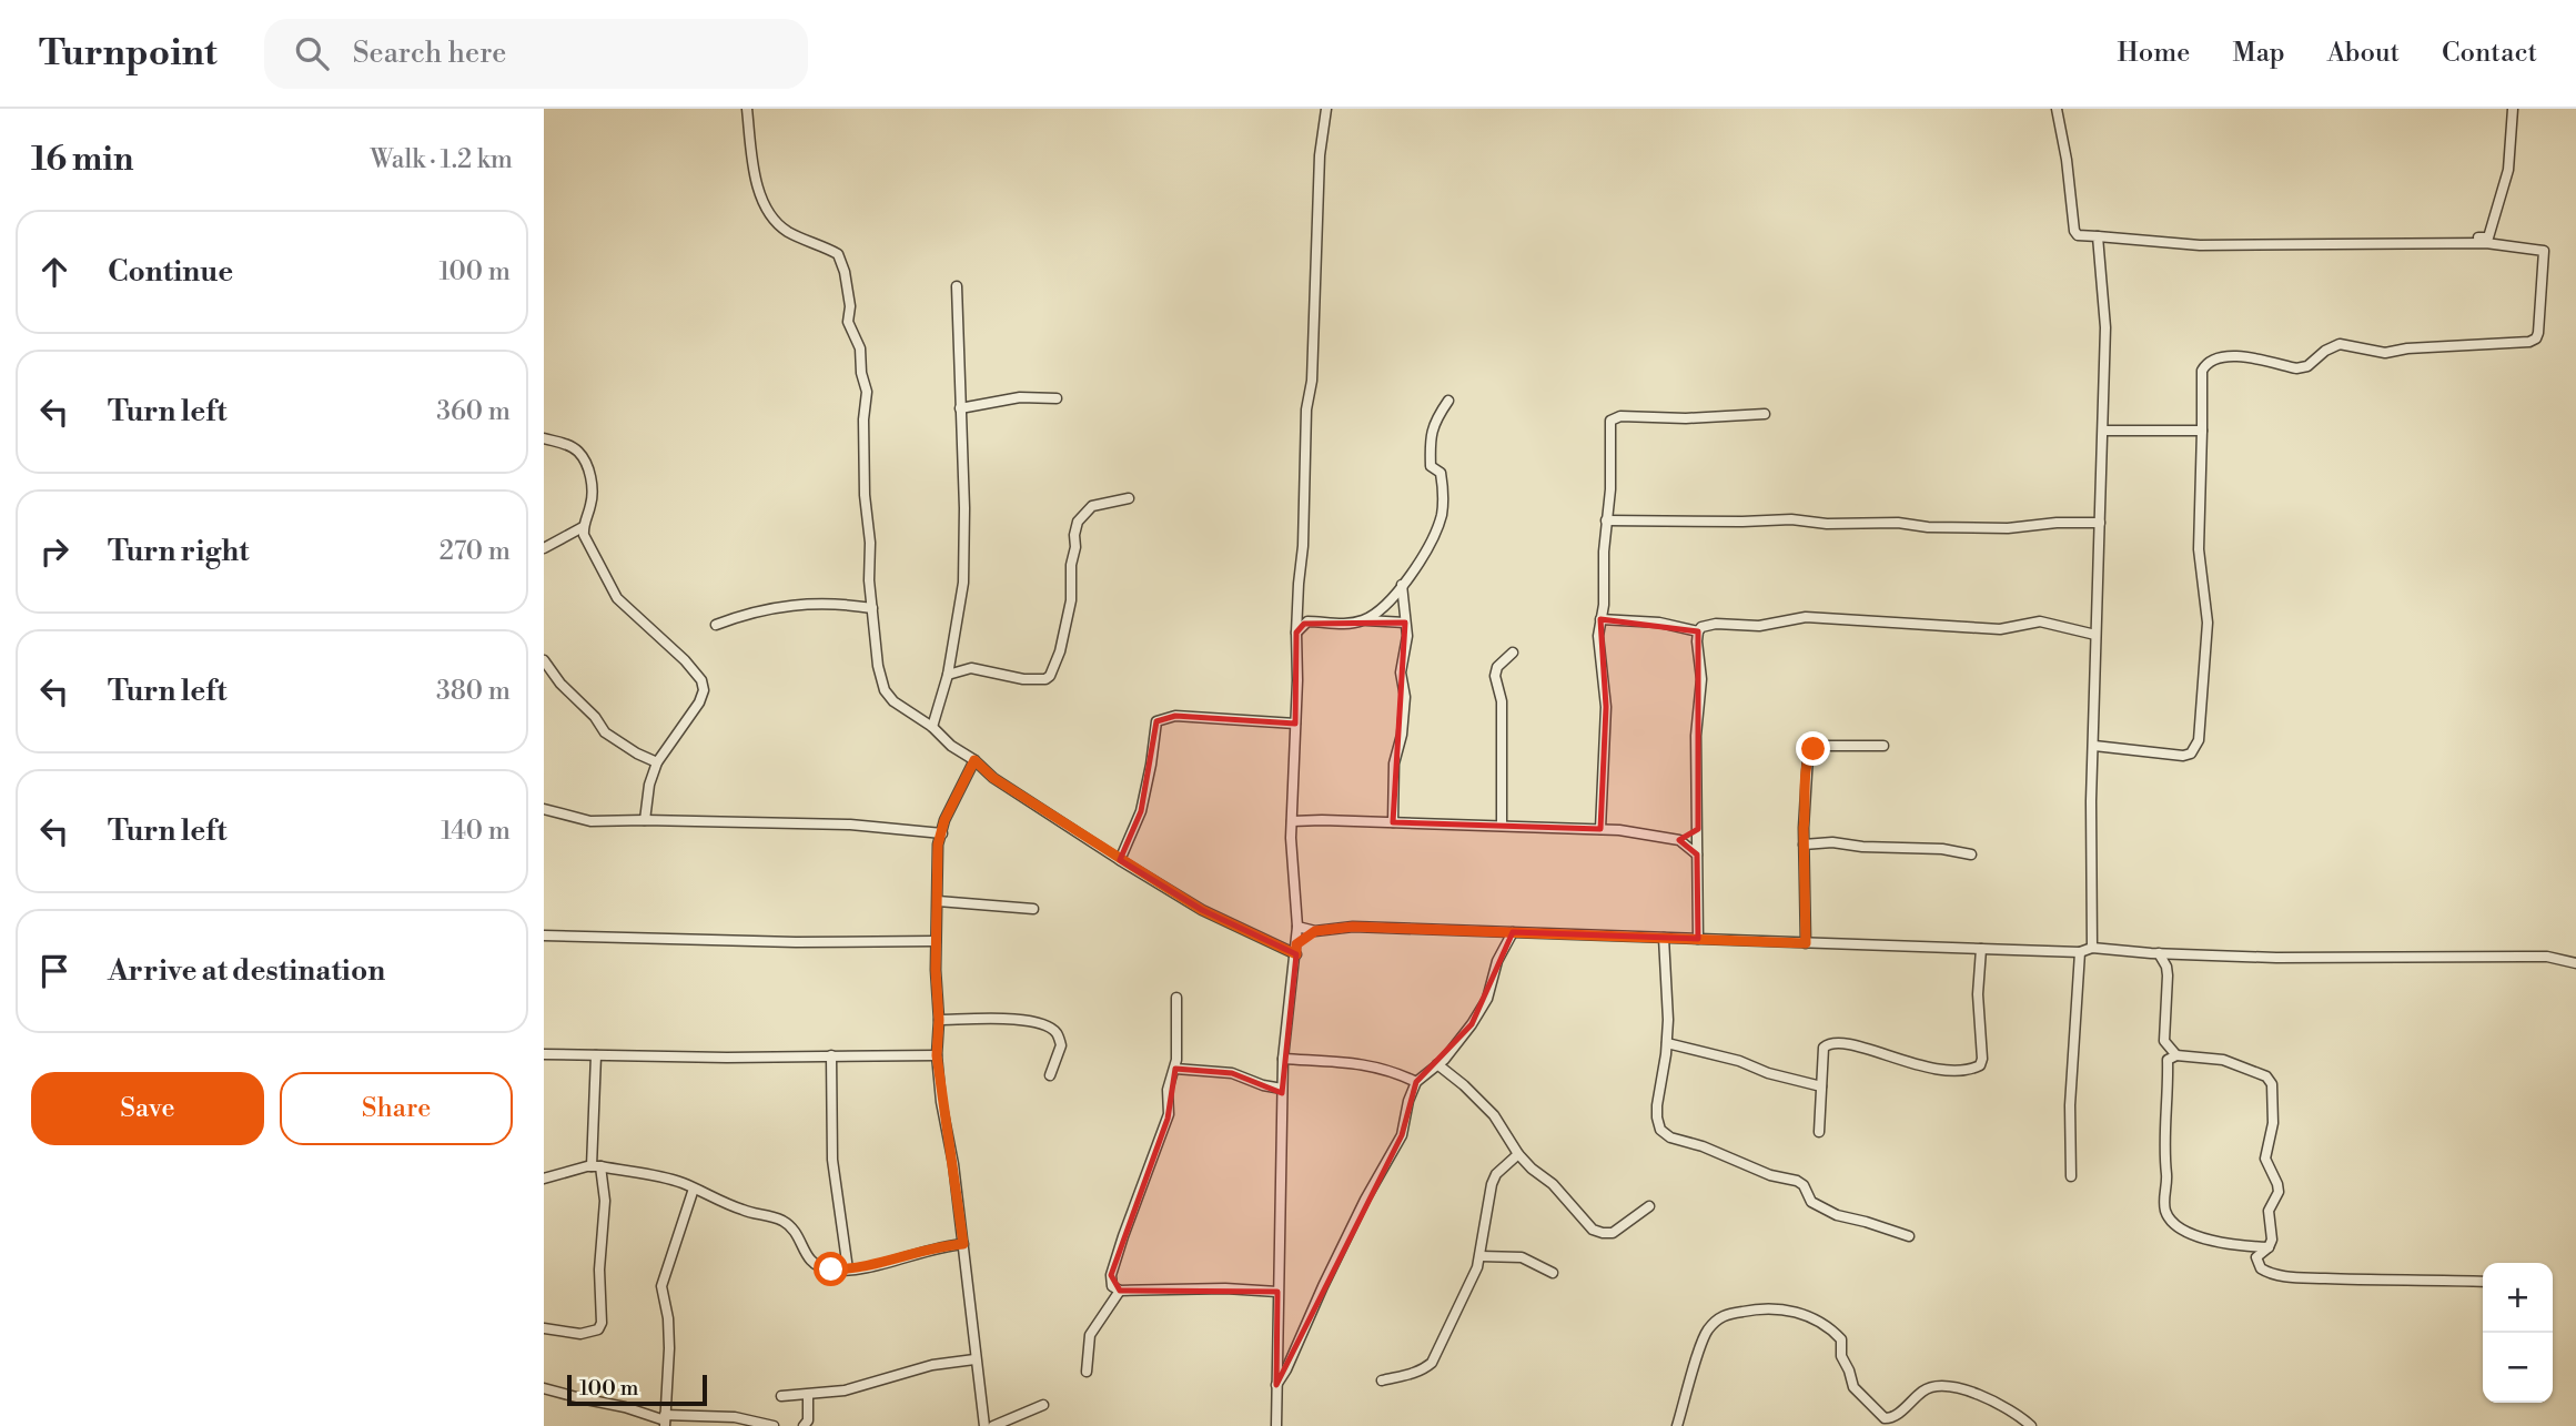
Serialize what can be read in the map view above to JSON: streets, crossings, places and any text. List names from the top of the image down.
{
  "scale_bar": "100 m",
  "page": {
    "header": "Turnpoint",
    "search": "Search here",
    "nav": [
      "Home",
      "Map",
      "About",
      "Contact"
    ],
    "heading": ["16 min", "Walk · 1.2 km"],
    "list": [
      ["Continue", "100 m"],
      ["Turn left", "360 m"],
      ["Turn right", "270 m"],
      ["Turn left", "380 m"],
      ["Turn left", "140 m"],
      "Arrive at destination"
    ],
    "buttons": ["Save", "Share"],
    "map_buttons": ["+", "−"],
    "scale": "100 m"
  }
}
